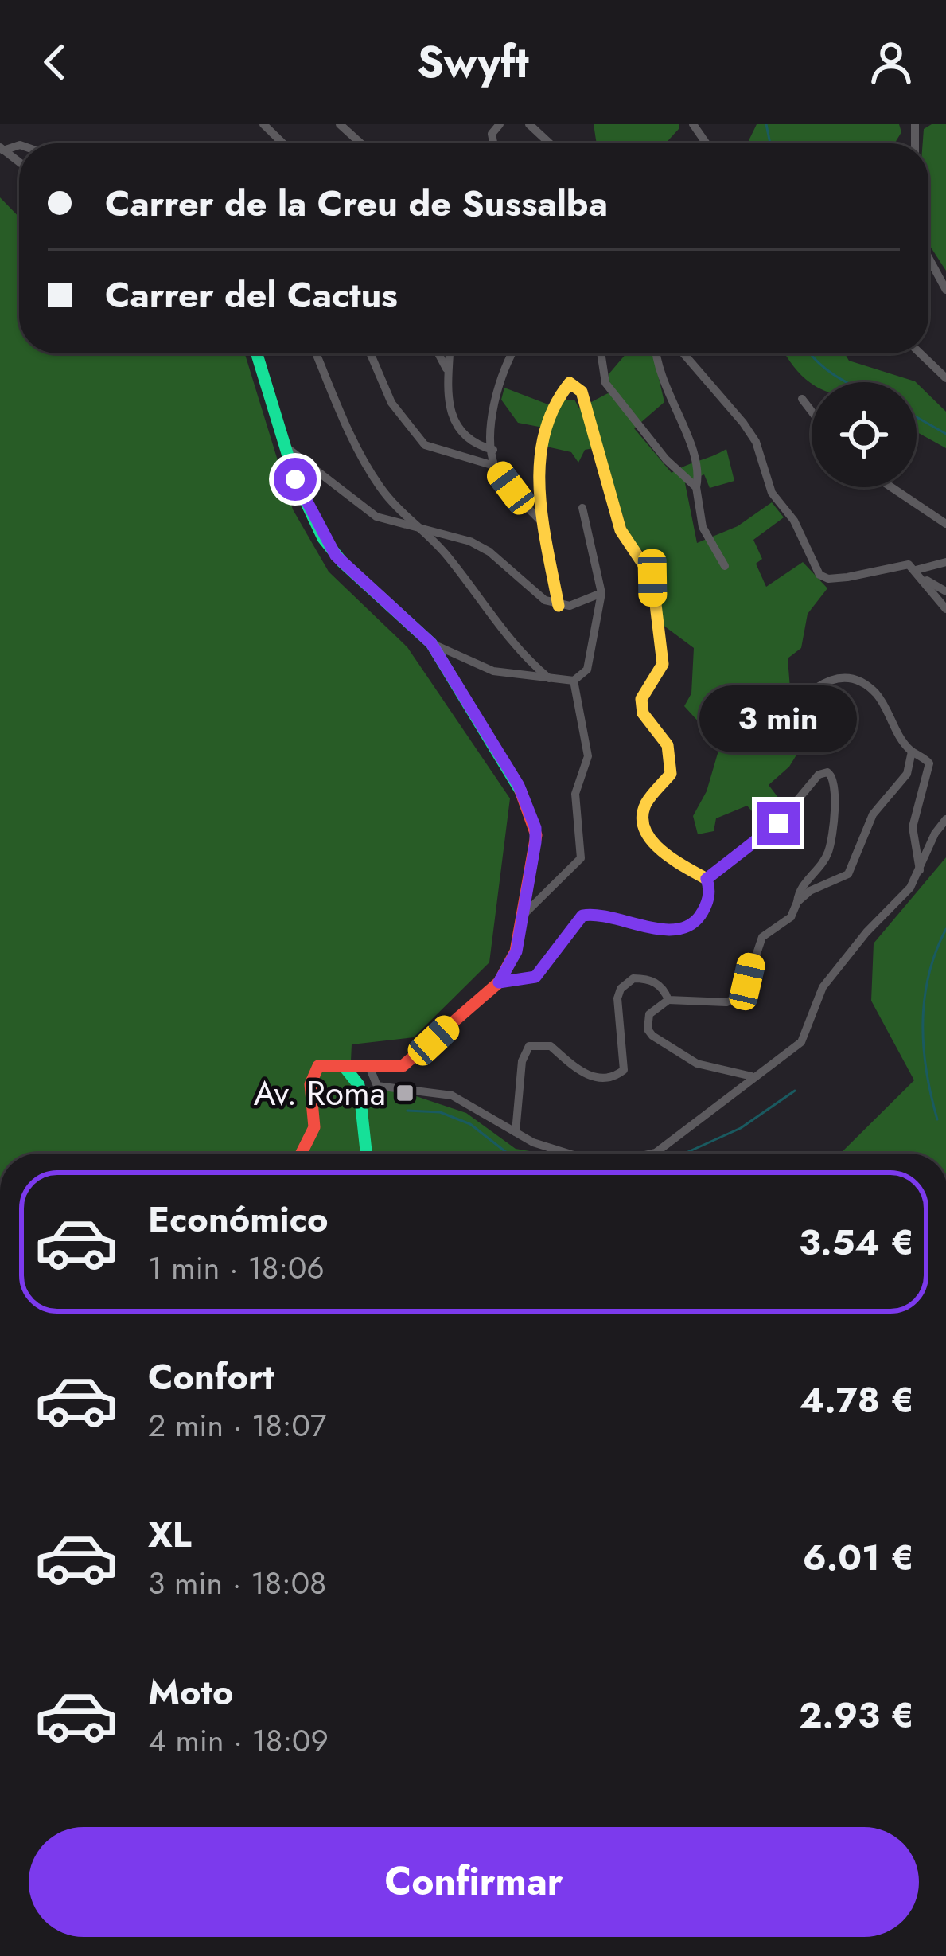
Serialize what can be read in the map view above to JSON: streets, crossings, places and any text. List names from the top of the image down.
{
  "places": {
    "transit": ["Av. Roma"]
  },
  "page": {
    "header": "Swyft",
    "banner": ["Carrer de la Creu de Sussalba", "Carrer del Cactus"],
    "bubble": "3 min",
    "list": [
      {
        "name": "Económico",
        "note": "1 min · 18:06",
        "value": "3.54 €"
      },
      {
        "name": "Confort",
        "note": "2 min · 18:07",
        "value": "4.78 €"
      },
      {
        "name": "XL",
        "note": "3 min · 18:08",
        "value": "6.01 €"
      },
      {
        "name": "Moto",
        "note": "4 min · 18:09",
        "value": "2.93 €"
      }
    ],
    "buttons": "Confirmar"
  }
}
